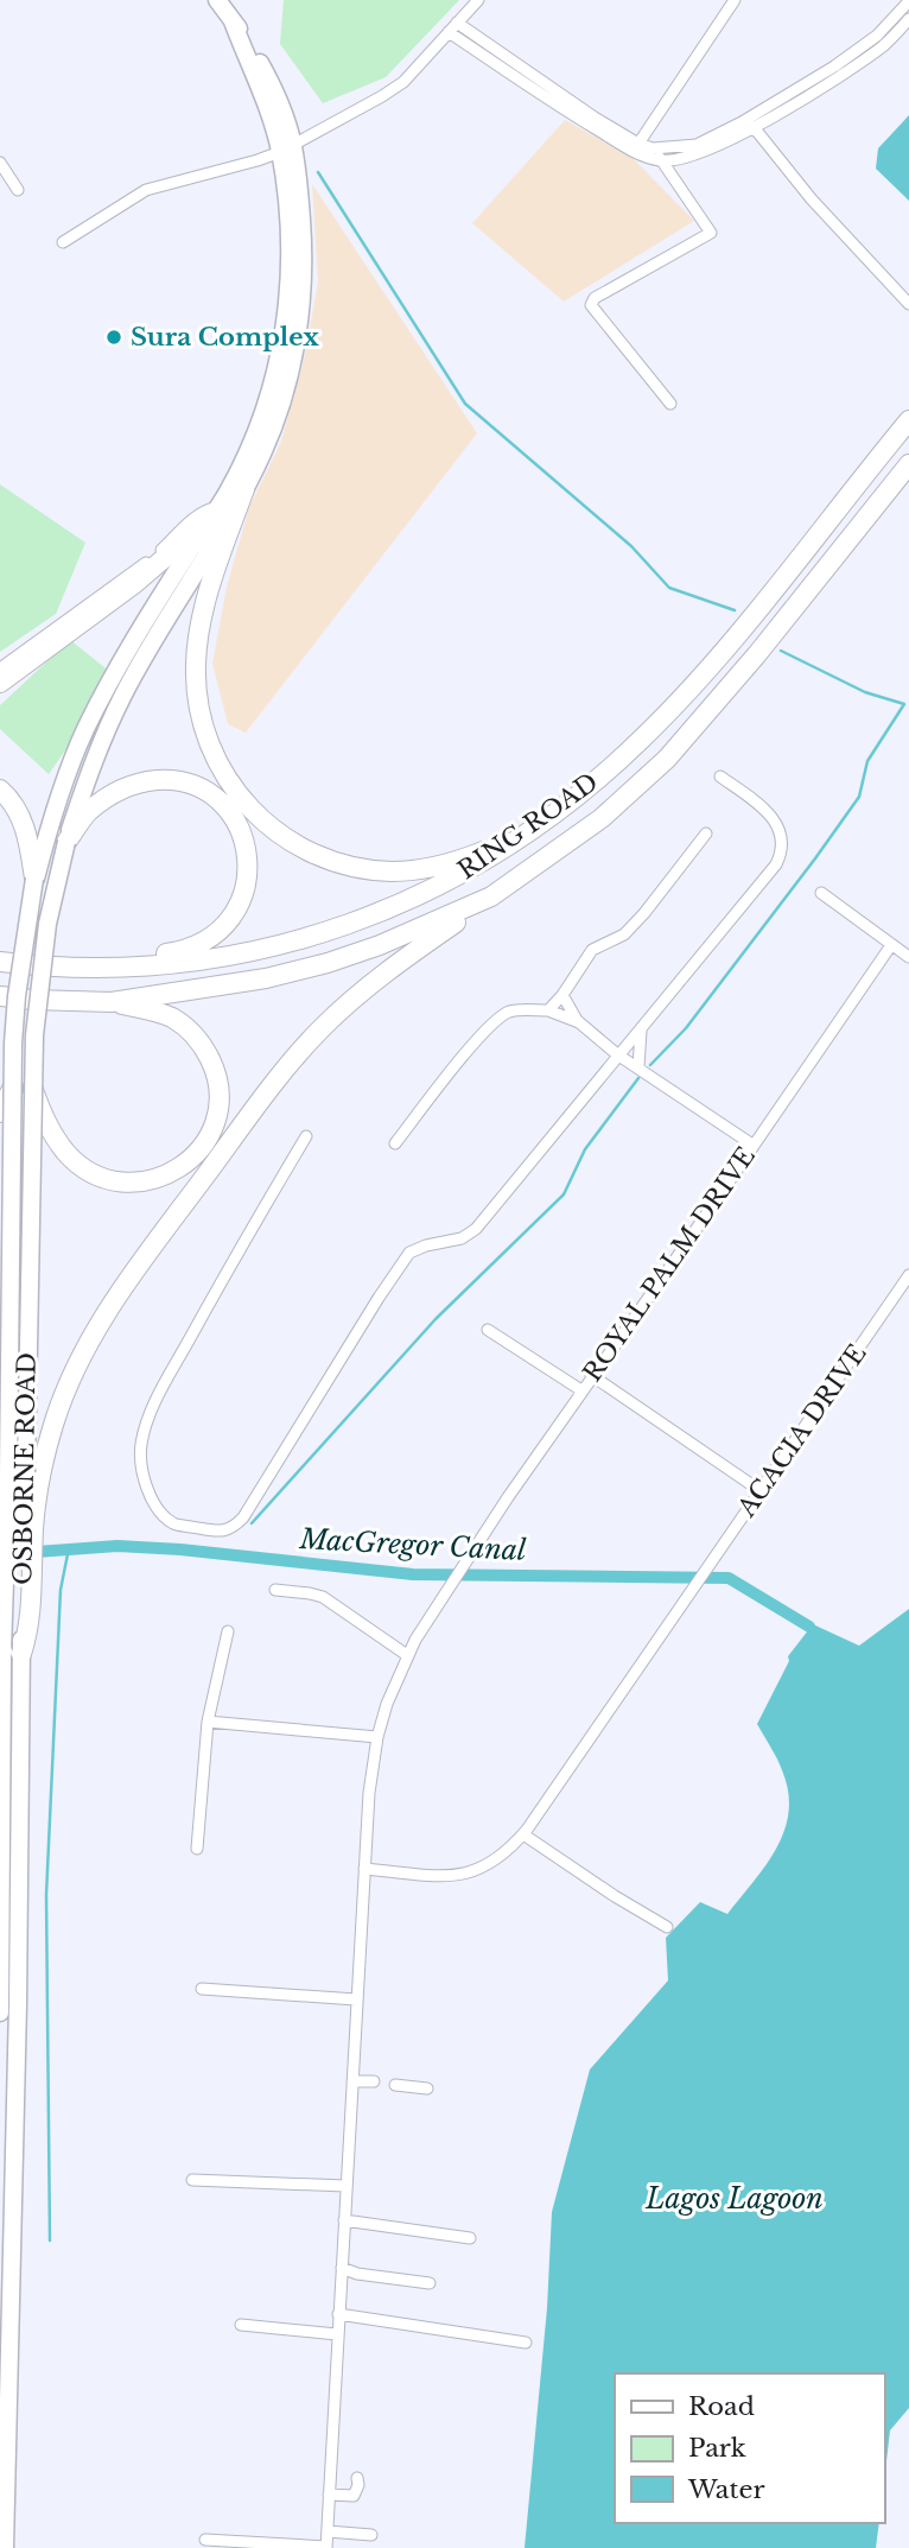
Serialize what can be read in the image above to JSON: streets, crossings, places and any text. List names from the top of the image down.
{
  "streets": {
    "highway": ["RING ROAD"],
    "main road": ["OSBORNE ROAD"],
    "street": ["ROYAL PALM DRIVE", "ACACIA DRIVE"]
  },
  "crossings": [
    ["ROYAL PALM DRIVE", "ACACIA DRIVE"]
  ],
  "water": ["MacGregor Canal", "Lagos Lagoon"],
  "places": ["Sura Complex"],
  "legend": ["Road", "Park", "Water"]
}
